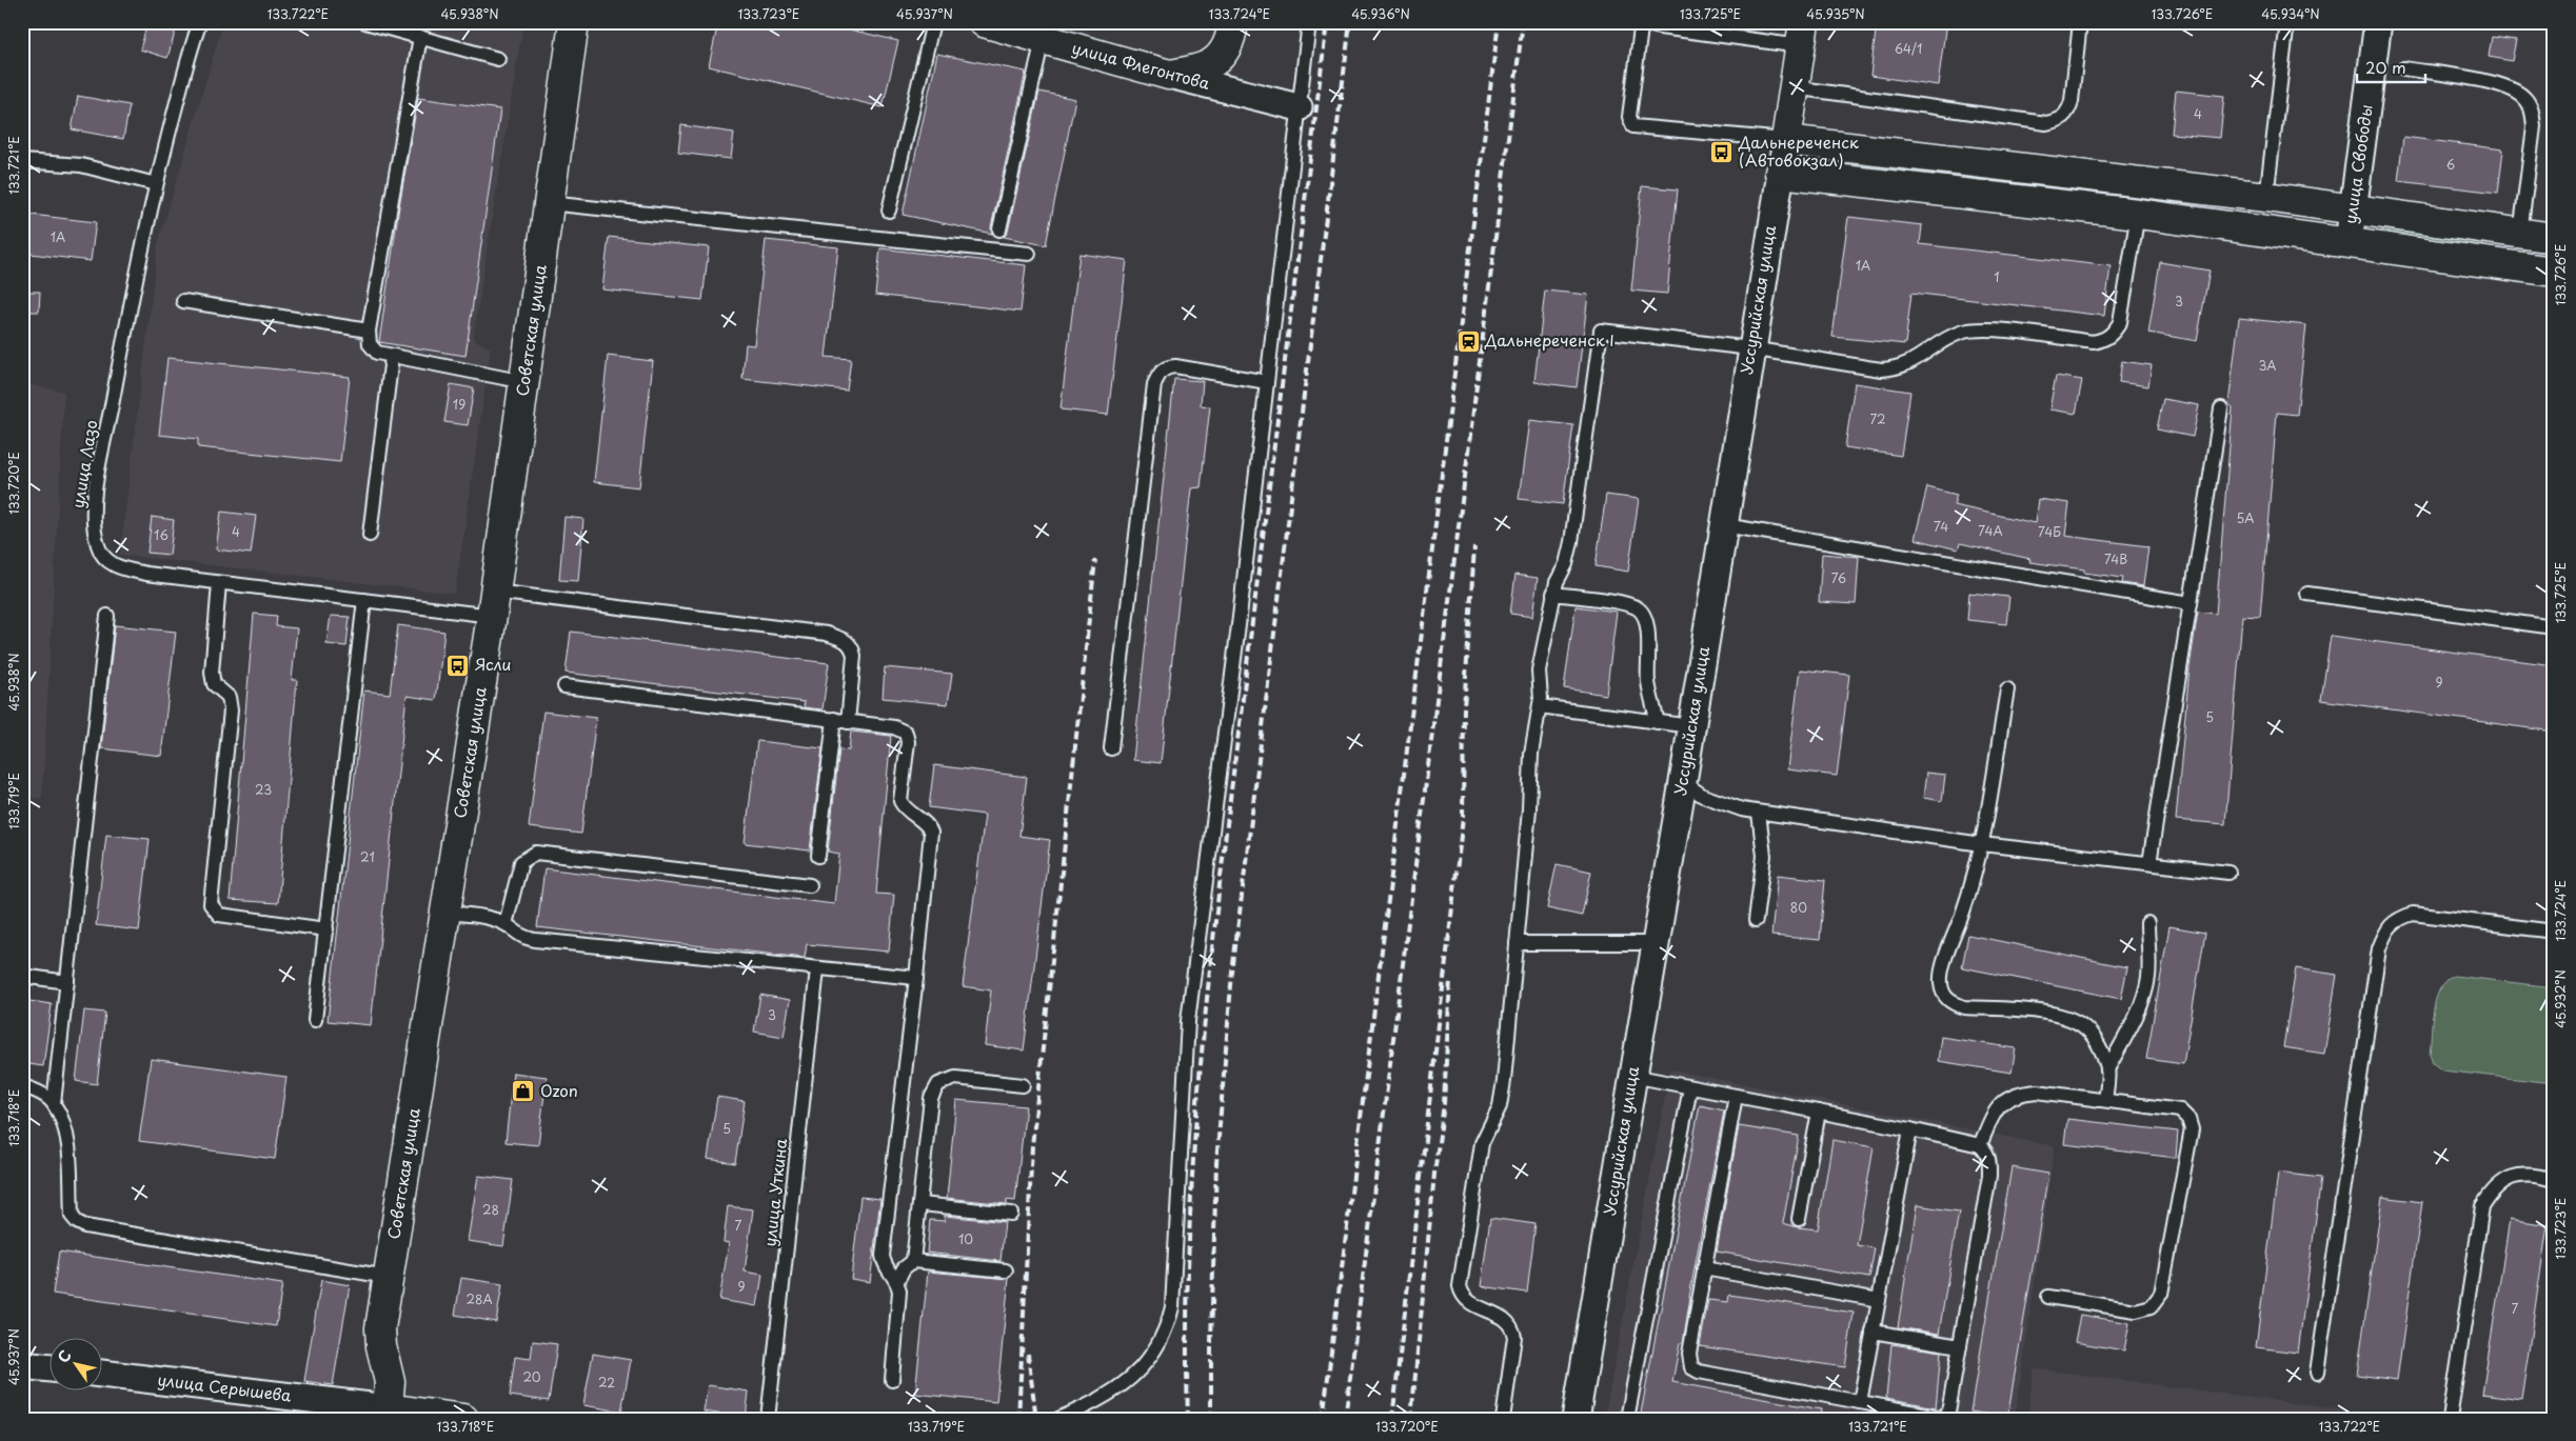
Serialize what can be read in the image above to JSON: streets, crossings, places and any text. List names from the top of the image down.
{
  "streets": {
    "main road": ["улица Флегонтова", "Уссурийская улица", "Советская улица"],
    "street": ["улица Свободы", "улица Серышева"],
    "lane": ["улица Лазо", "улица Уткина"]
  },
  "crossings": [
    ["Советская улица", "улица Лазо"],
    ["Советская улица", "улица Серышева"]
  ],
  "places": {
    "bus stop": ["Дальнереченск (Автовокзал)", "Ясли"],
    "station": ["Дальнереченск I"],
    "shop": ["Ozon"]
  },
  "house_numbers": [
    "64/1",
    "4",
    "6",
    "1А",
    "1А",
    "1",
    "3",
    "3А",
    "19",
    "72",
    "5А",
    "74",
    "74А",
    "4",
    "74Б",
    "16",
    "74В",
    "76",
    "9",
    "5",
    "23",
    "21",
    "80",
    "3",
    "5",
    "28",
    "7",
    "10",
    "9",
    "28А",
    "7",
    "20",
    "22"
  ],
  "scale_bar": "20 m",
  "north": "top left",
  "coordinates": [
    "133.722°E",
    "45.938°N",
    "133.723°E",
    "45.937°N",
    "133.724°E",
    "45.936°N",
    "133.725°E",
    "45.935°N",
    "133.726°E",
    "45.934°N",
    "133.721°E",
    "133.720°E",
    "133.719°E",
    "45.932°N",
    "133.718°E"
  ]
}
